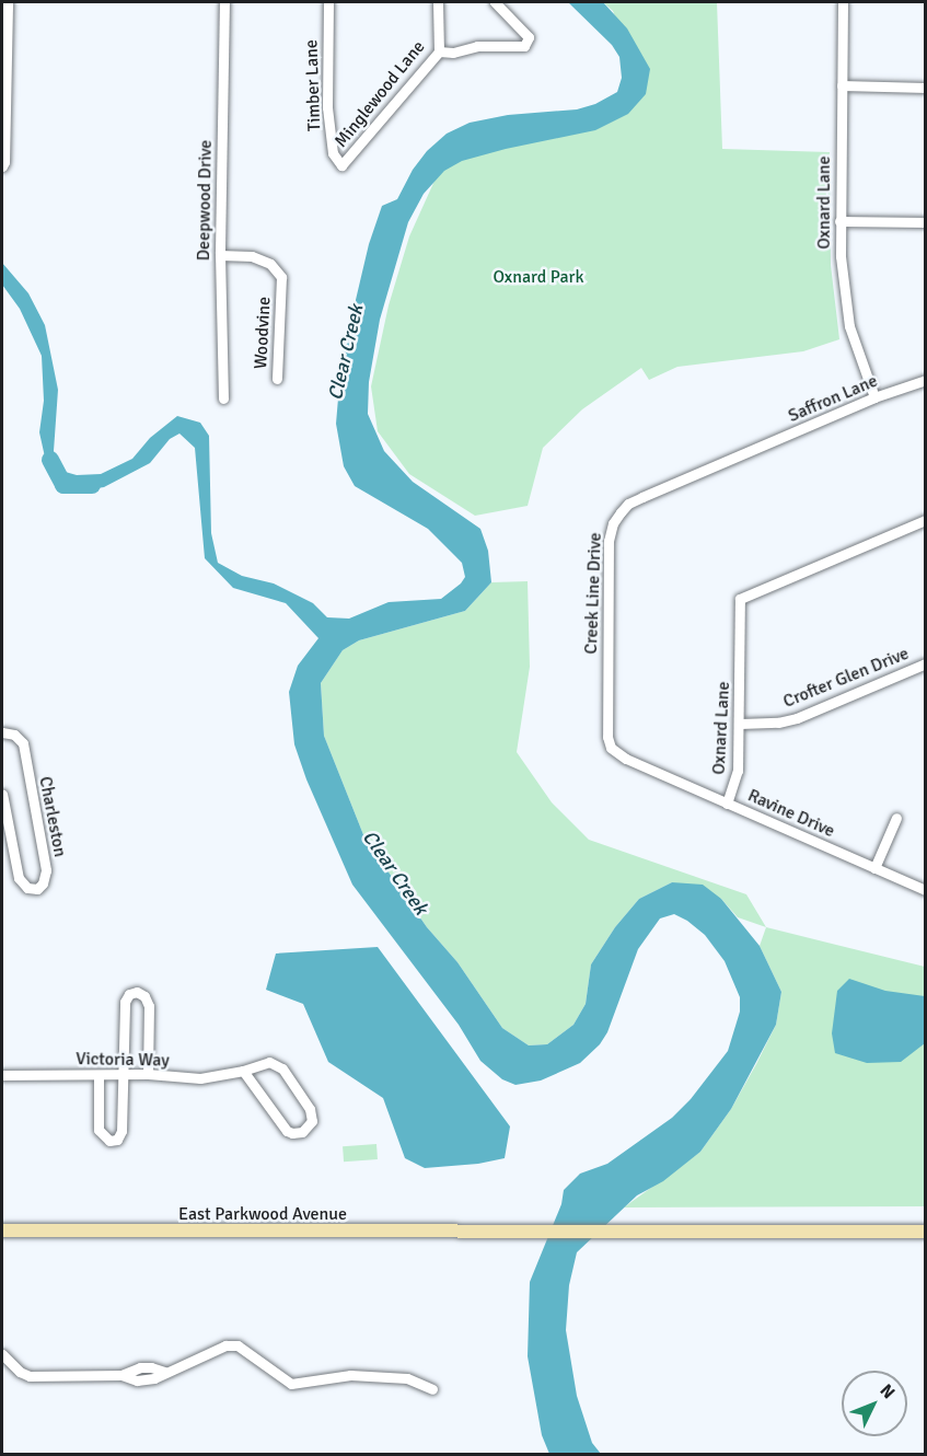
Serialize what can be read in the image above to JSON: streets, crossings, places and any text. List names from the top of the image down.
{
  "streets": {
    "main road": ["East Parkwood Avenue"],
    "street": [
      "Timber Lane",
      "Minglewood Lane",
      "Deepwood Drive",
      "Oxnard Lane",
      "Woodvine",
      "Saffron Lane",
      "Creek Line Drive",
      "Crofter Glen Drive",
      "Ravine Drive",
      "Charleston",
      "Victoria Way"
    ]
  },
  "crossings": [
    ["Timber Lane", "Minglewood Lane"],
    ["Deepwood Drive", "Woodvine"],
    ["Oxnard Lane", "Saffron Lane"],
    ["Oxnard Lane", "Crofter Glen Drive"],
    ["Oxnard Lane", "Ravine Drive"],
    ["Saffron Lane", "Creek Line Drive"],
    ["Creek Line Drive", "Ravine Drive"]
  ],
  "water": ["Clear Creek"],
  "parks": ["Oxnard Park"],
  "north": "top right"
}
